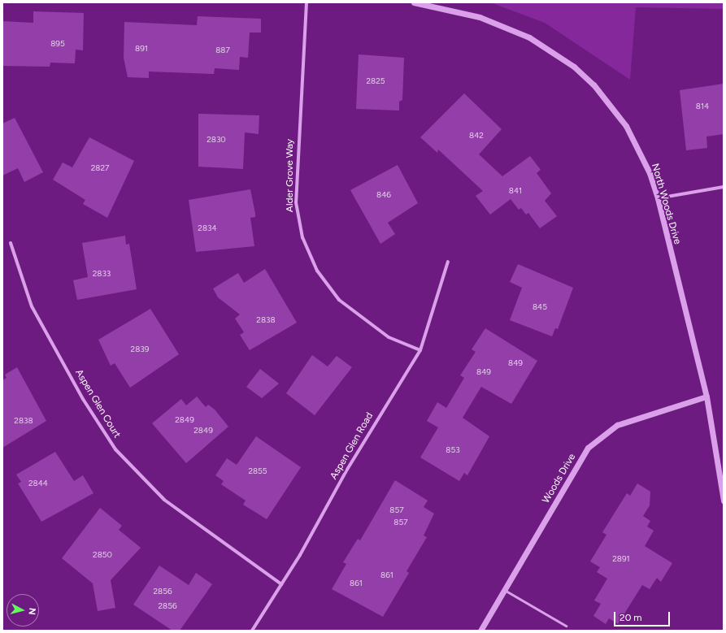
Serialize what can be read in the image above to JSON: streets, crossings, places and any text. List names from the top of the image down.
{
  "streets": {
    "street": [
      "Alder Grove Way",
      "North Woods Drive",
      "Aspen Glen Court",
      "Aspen Glen Road",
      "Woods Drive"
    ]
  },
  "crossings": [
    ["Alder Grove Way", "Aspen Glen Road"],
    ["North Woods Drive", "Woods Drive"],
    ["Aspen Glen Court", "Aspen Glen Road"]
  ],
  "house_numbers": [
    "895",
    "891",
    "887",
    "2825",
    "814",
    "842",
    "2830",
    "2827",
    "841",
    "846",
    "2834",
    "2833",
    "845",
    "2838",
    "2839",
    "849",
    "849",
    "2849",
    "2838",
    "2849",
    "853",
    "2855",
    "2844",
    "857",
    "857",
    "2850",
    "2891",
    "861",
    "861",
    "2856",
    "2856"
  ],
  "scale_bar": "20 m",
  "north": "right"
}
